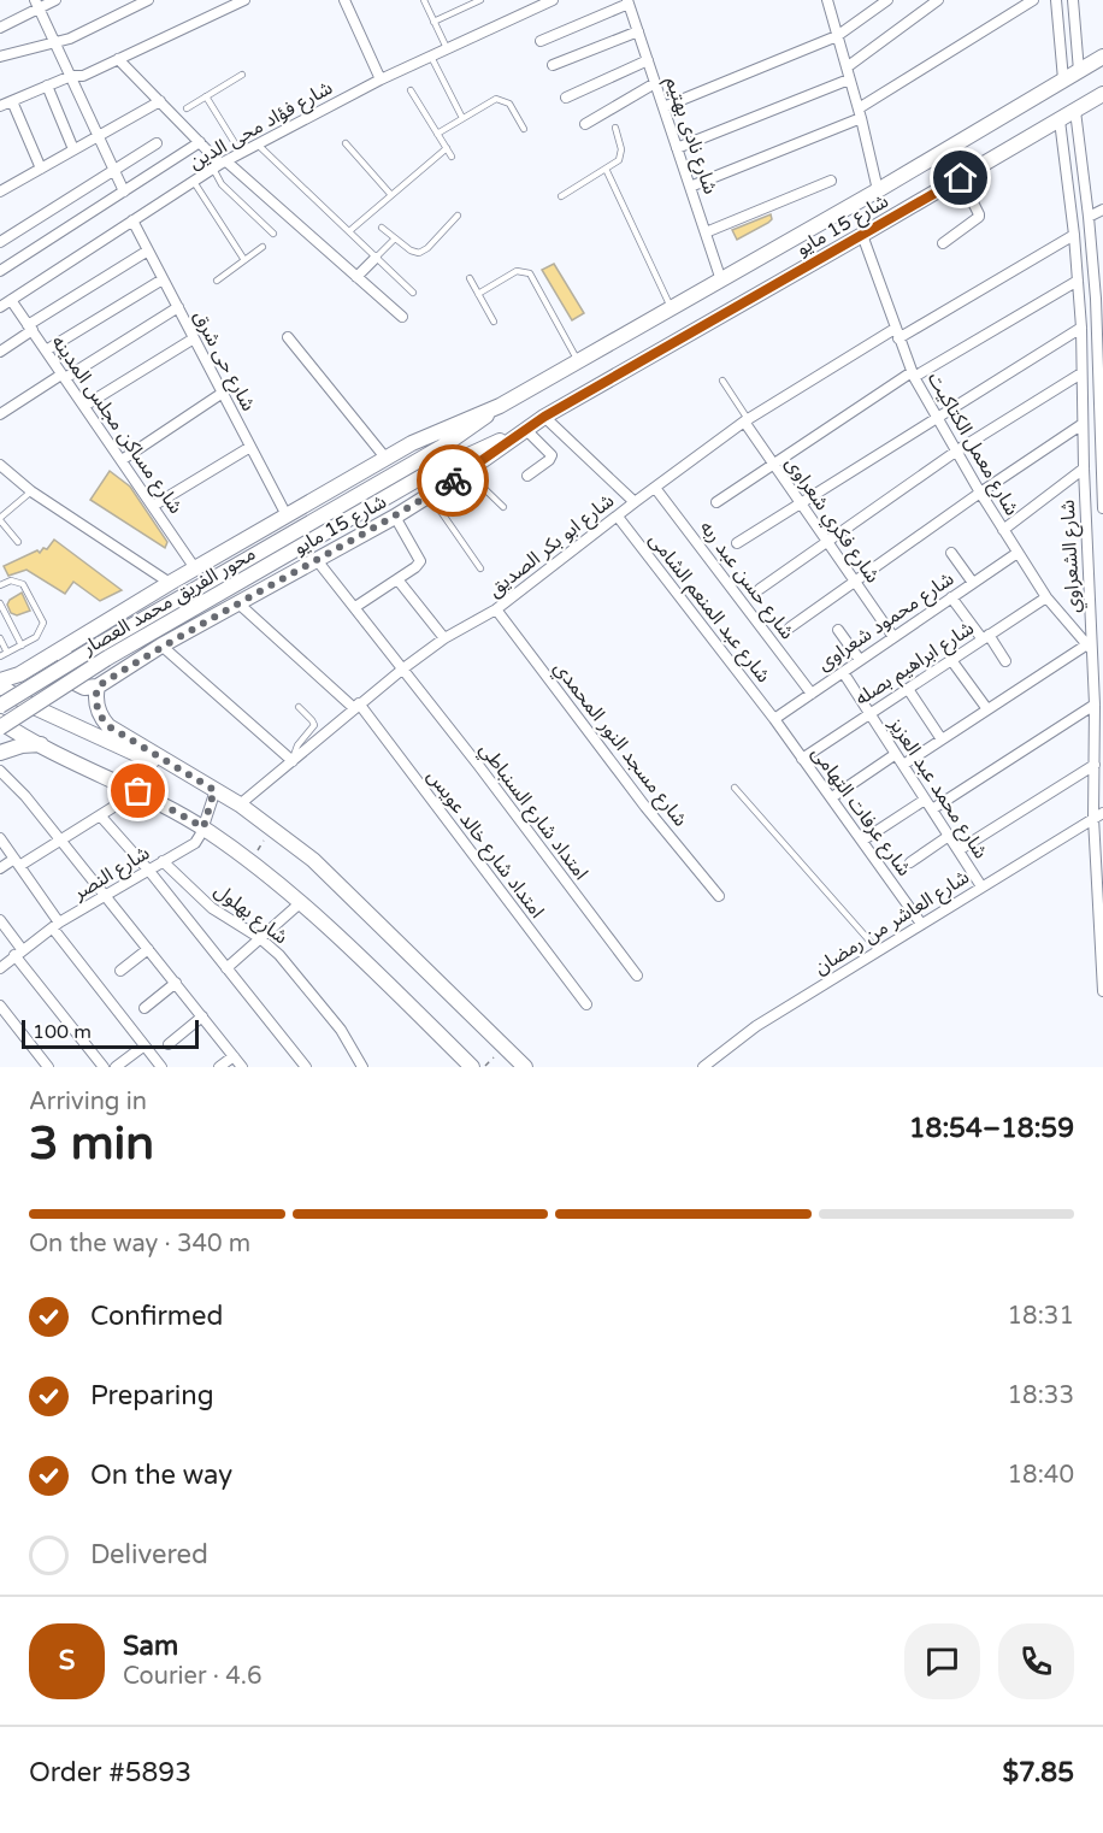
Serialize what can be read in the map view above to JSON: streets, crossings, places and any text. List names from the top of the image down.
{
  "streets": {
    "main road": ["شارع 15 مايو", "محور الفريق محمد العصار"],
    "street": [
      "شارع فؤاد محى الدين",
      "شارع نادى بهتيم",
      "شارع حى شرق",
      "شارع مساكن مجلس المدينه",
      "شارع معمل الكتاكيت",
      "شارع فكري شعراوى",
      "شارع ابو بكر الصديق",
      "شارع الشعراوي",
      "شارع حسن عبد ربه",
      "شارع عبد المنعم الشامى",
      "شارع محمود شعراوى",
      "شارع ابراهيم بصله",
      "شارع مسجد النور المحمدي",
      "شارع محمد عبد العزيز",
      "امتداد شارع السنباطي",
      "شارع عرفات التهامى",
      "امتداد شارع خالد عويس",
      "شارع النصر",
      "شارع بهلول",
      "شارع العاشر من رمضان"
    ]
  },
  "crossings": [
    ["شارع فؤاد محى الدين", "شارع حى شرق"],
    ["شارع فؤاد محى الدين", "شارع مساكن مجلس المدينه"],
    ["شارع نادى بهتيم", "شارع 15 مايو"],
    ["شارع 15 مايو", "شارع حى شرق"],
    ["شارع 15 مايو", "شارع مساكن مجلس المدينه"],
    ["شارع 15 مايو", "شارع معمل الكتاكيت"],
    ["شارع 15 مايو", "شارع الشعراوي"],
    ["شارع 15 مايو", "محور الفريق محمد العصار"],
    ["شارع 15 مايو", "امتداد شارع السنباطي"],
    ["شارع 15 مايو", "امتداد شارع خالد عويس"],
    ["شارع معمل الكتاكيت", "شارع ابو بكر الصديق"],
    ["شارع معمل الكتاكيت", "شارع الشعراوي"],
    ["شارع معمل الكتاكيت", "شارع محمود شعراوى"],
    ["شارع معمل الكتاكيت", "شارع ابراهيم بصله"],
    ["شارع فكري شعراوى", "شارع ابو بكر الصديق"],
    ["شارع فكري شعراوى", "شارع محمود شعراوى"],
    ["شارع ابو بكر الصديق", "شارع الشعراوي"],
    ["شارع ابو بكر الصديق", "شارع حسن عبد ربه"],
    ["شارع ابو بكر الصديق", "شارع عبد المنعم الشامى"],
    ["شارع ابو بكر الصديق", "شارع مسجد النور المحمدي"],
    ["شارع ابو بكر الصديق", "امتداد شارع السنباطي"],
    ["شارع ابو بكر الصديق", "امتداد شارع خالد عويس"],
    ["شارع الشعراوي", "شارع العاشر من رمضان"],
    ["شارع حسن عبد ربه", "شارع محمود شعراوى"],
    ["شارع عبد المنعم الشامى", "شارع محمود شعراوى"],
    ["شارع عبد المنعم الشامى", "شارع عرفات التهامى"],
    ["شارع محمود شعراوى", "شارع محمد عبد العزيز"],
    ["شارع محمود شعراوى", "شارع عرفات التهامى"],
    ["شارع ابراهيم بصله", "شارع محمد عبد العزيز"],
    ["شارع ابراهيم بصله", "شارع عرفات التهامى"],
    ["شارع محمد عبد العزيز", "شارع العاشر من رمضان"],
    ["شارع عرفات التهامى", "شارع العاشر من رمضان"],
    ["شارع النصر", "شارع بهلول"]
  ],
  "scale_bar": "100 m",
  "page": {
    "scale": "100 m",
    "heading": ["3 min", "Arriving in", "18:54–18:59"],
    "panel": [
      "Sam",
      "Courier · 4.6",
      "Order #5893",
      "$7.85"
    ],
    "bar": "On the way · 340 m",
    "list": [
      ["Confirmed", "18:31"],
      ["Preparing", "18:33"],
      ["On the way", "18:40"],
      "Delivered"
    ],
    "round": "S"
  }
}
